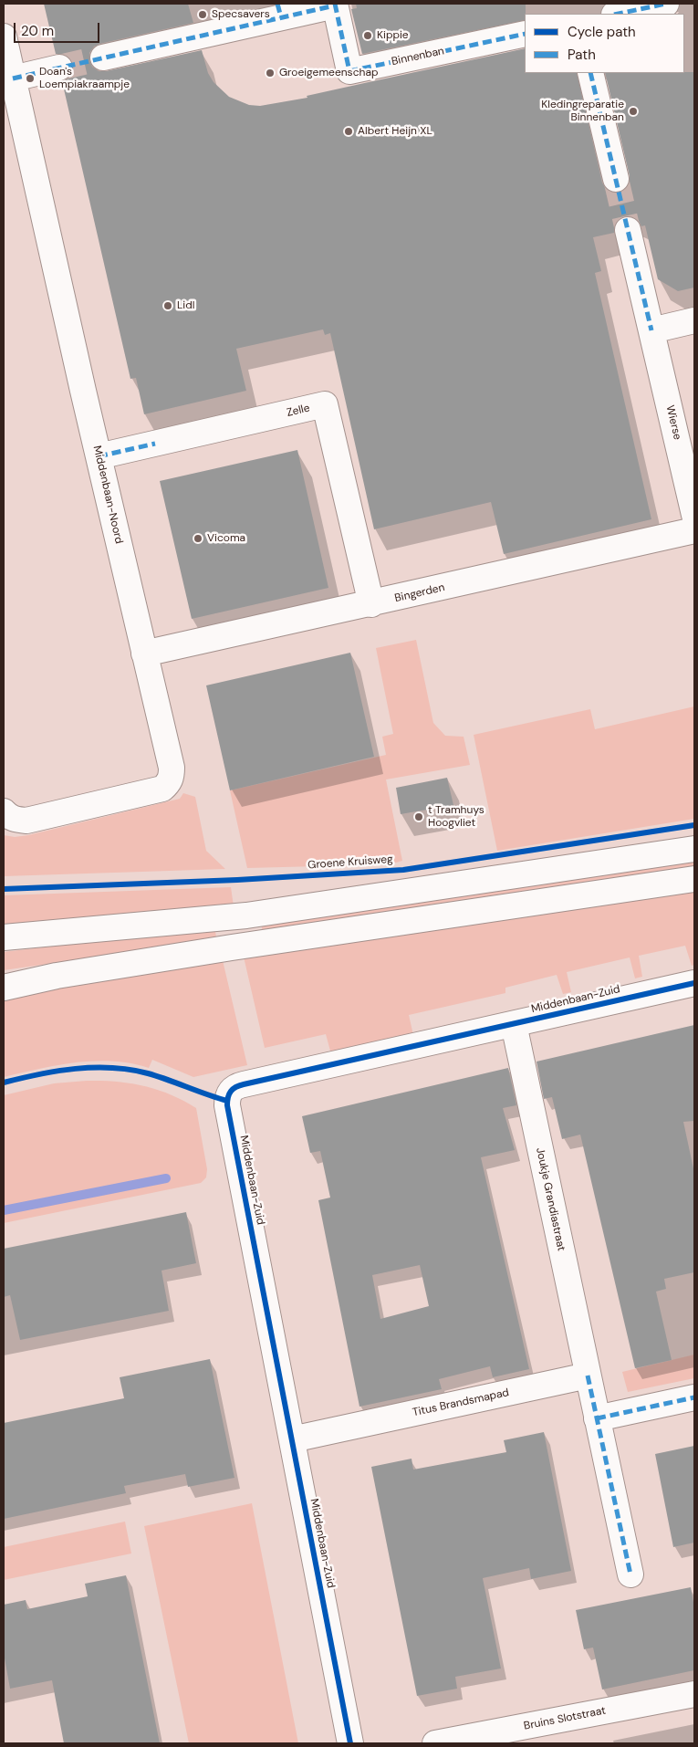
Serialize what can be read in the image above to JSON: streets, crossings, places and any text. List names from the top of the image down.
{
  "streets": {
    "street": [
      "Binnenban",
      "Zelle",
      "Wierse",
      "Middenbaan-Noord",
      "Bingerden",
      "Middenbaan-Zuid",
      "Joukje Grandiastraat",
      "Titus Brandsmapad",
      "Bruins Slotstraat"
    ],
    "cycle path": ["Groene Kruisweg"]
  },
  "crossings": [
    ["Zelle", "Middenbaan-Noord"],
    ["Zelle", "Bingerden"],
    ["Middenbaan-Noord", "Bingerden"],
    ["Middenbaan-Zuid", "Joukje Grandiastraat"],
    ["Middenbaan-Zuid", "Titus Brandsmapad"],
    ["Joukje Grandiastraat", "Titus Brandsmapad"]
  ],
  "places": [
    "Specsavers",
    "Kippie",
    "Groeigemeenschap",
    "Doan's Loempiakraampje",
    "Kledingreparatie Binnenban",
    "Albert Heijn XL",
    "Lidl",
    "Vicoma",
    "t Tramhuys Hoogvliet"
  ],
  "legend": ["Cycle path", "Path"],
  "scale_bar": "20 m"
}
